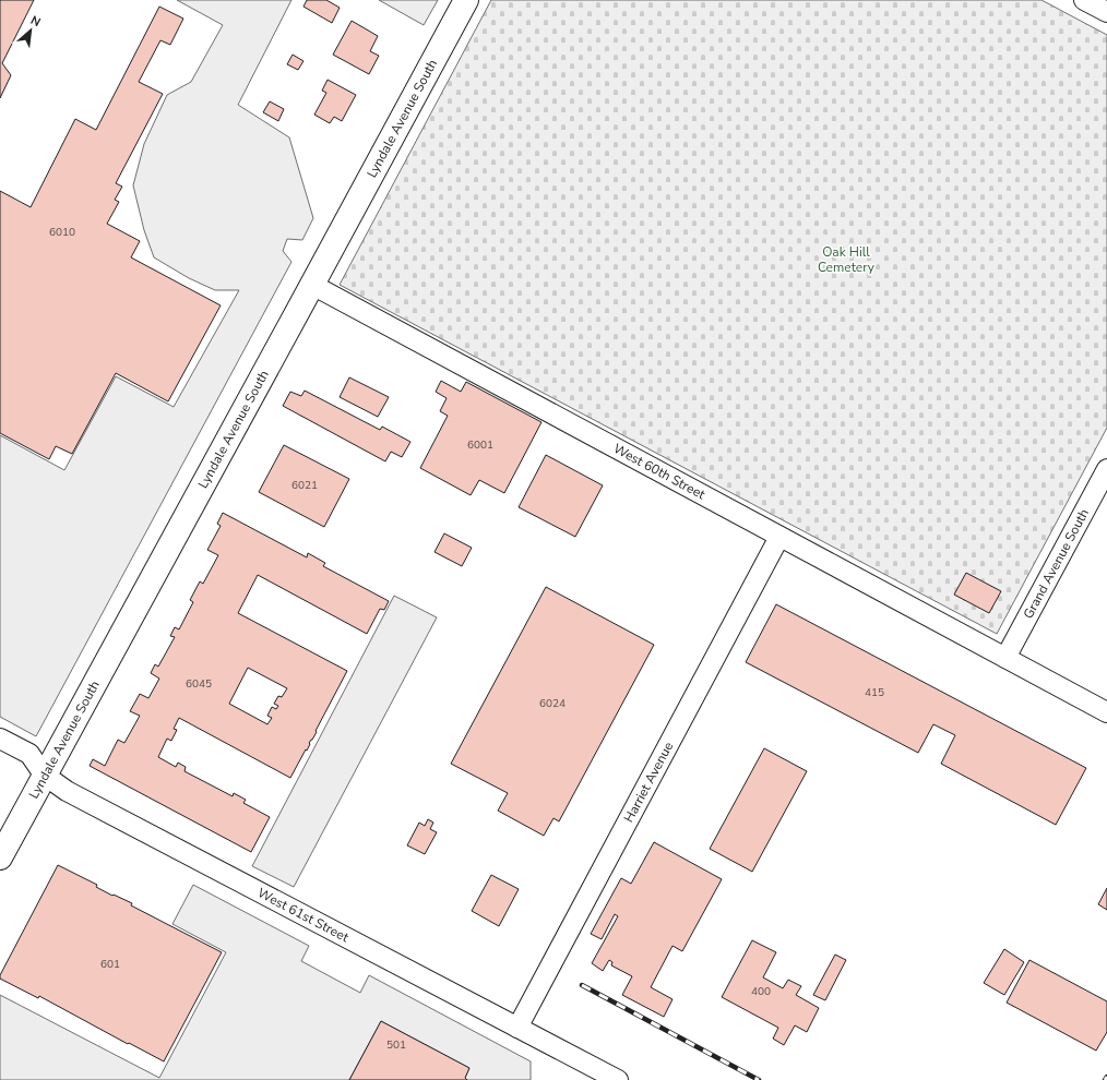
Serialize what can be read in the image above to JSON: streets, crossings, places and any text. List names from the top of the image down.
{
  "streets": {
    "main road": ["Lyndale Avenue South"],
    "street": [
      "West 60th Street",
      "Grand Avenue South",
      "Harriet Avenue",
      "West 61st Street"
    ]
  },
  "crossings": [
    ["Lyndale Avenue South", "West 60th Street"],
    ["Lyndale Avenue South", "West 61st Street"],
    ["West 60th Street", "Grand Avenue South"],
    ["West 60th Street", "Harriet Avenue"],
    ["Harriet Avenue", "West 61st Street"]
  ],
  "parks": ["Oak Hill Cemetery"],
  "house_numbers": [
    "6010",
    "6001",
    "6021",
    "6045",
    "415",
    "6024",
    "601",
    "400",
    "501"
  ],
  "north": "top right"
}
